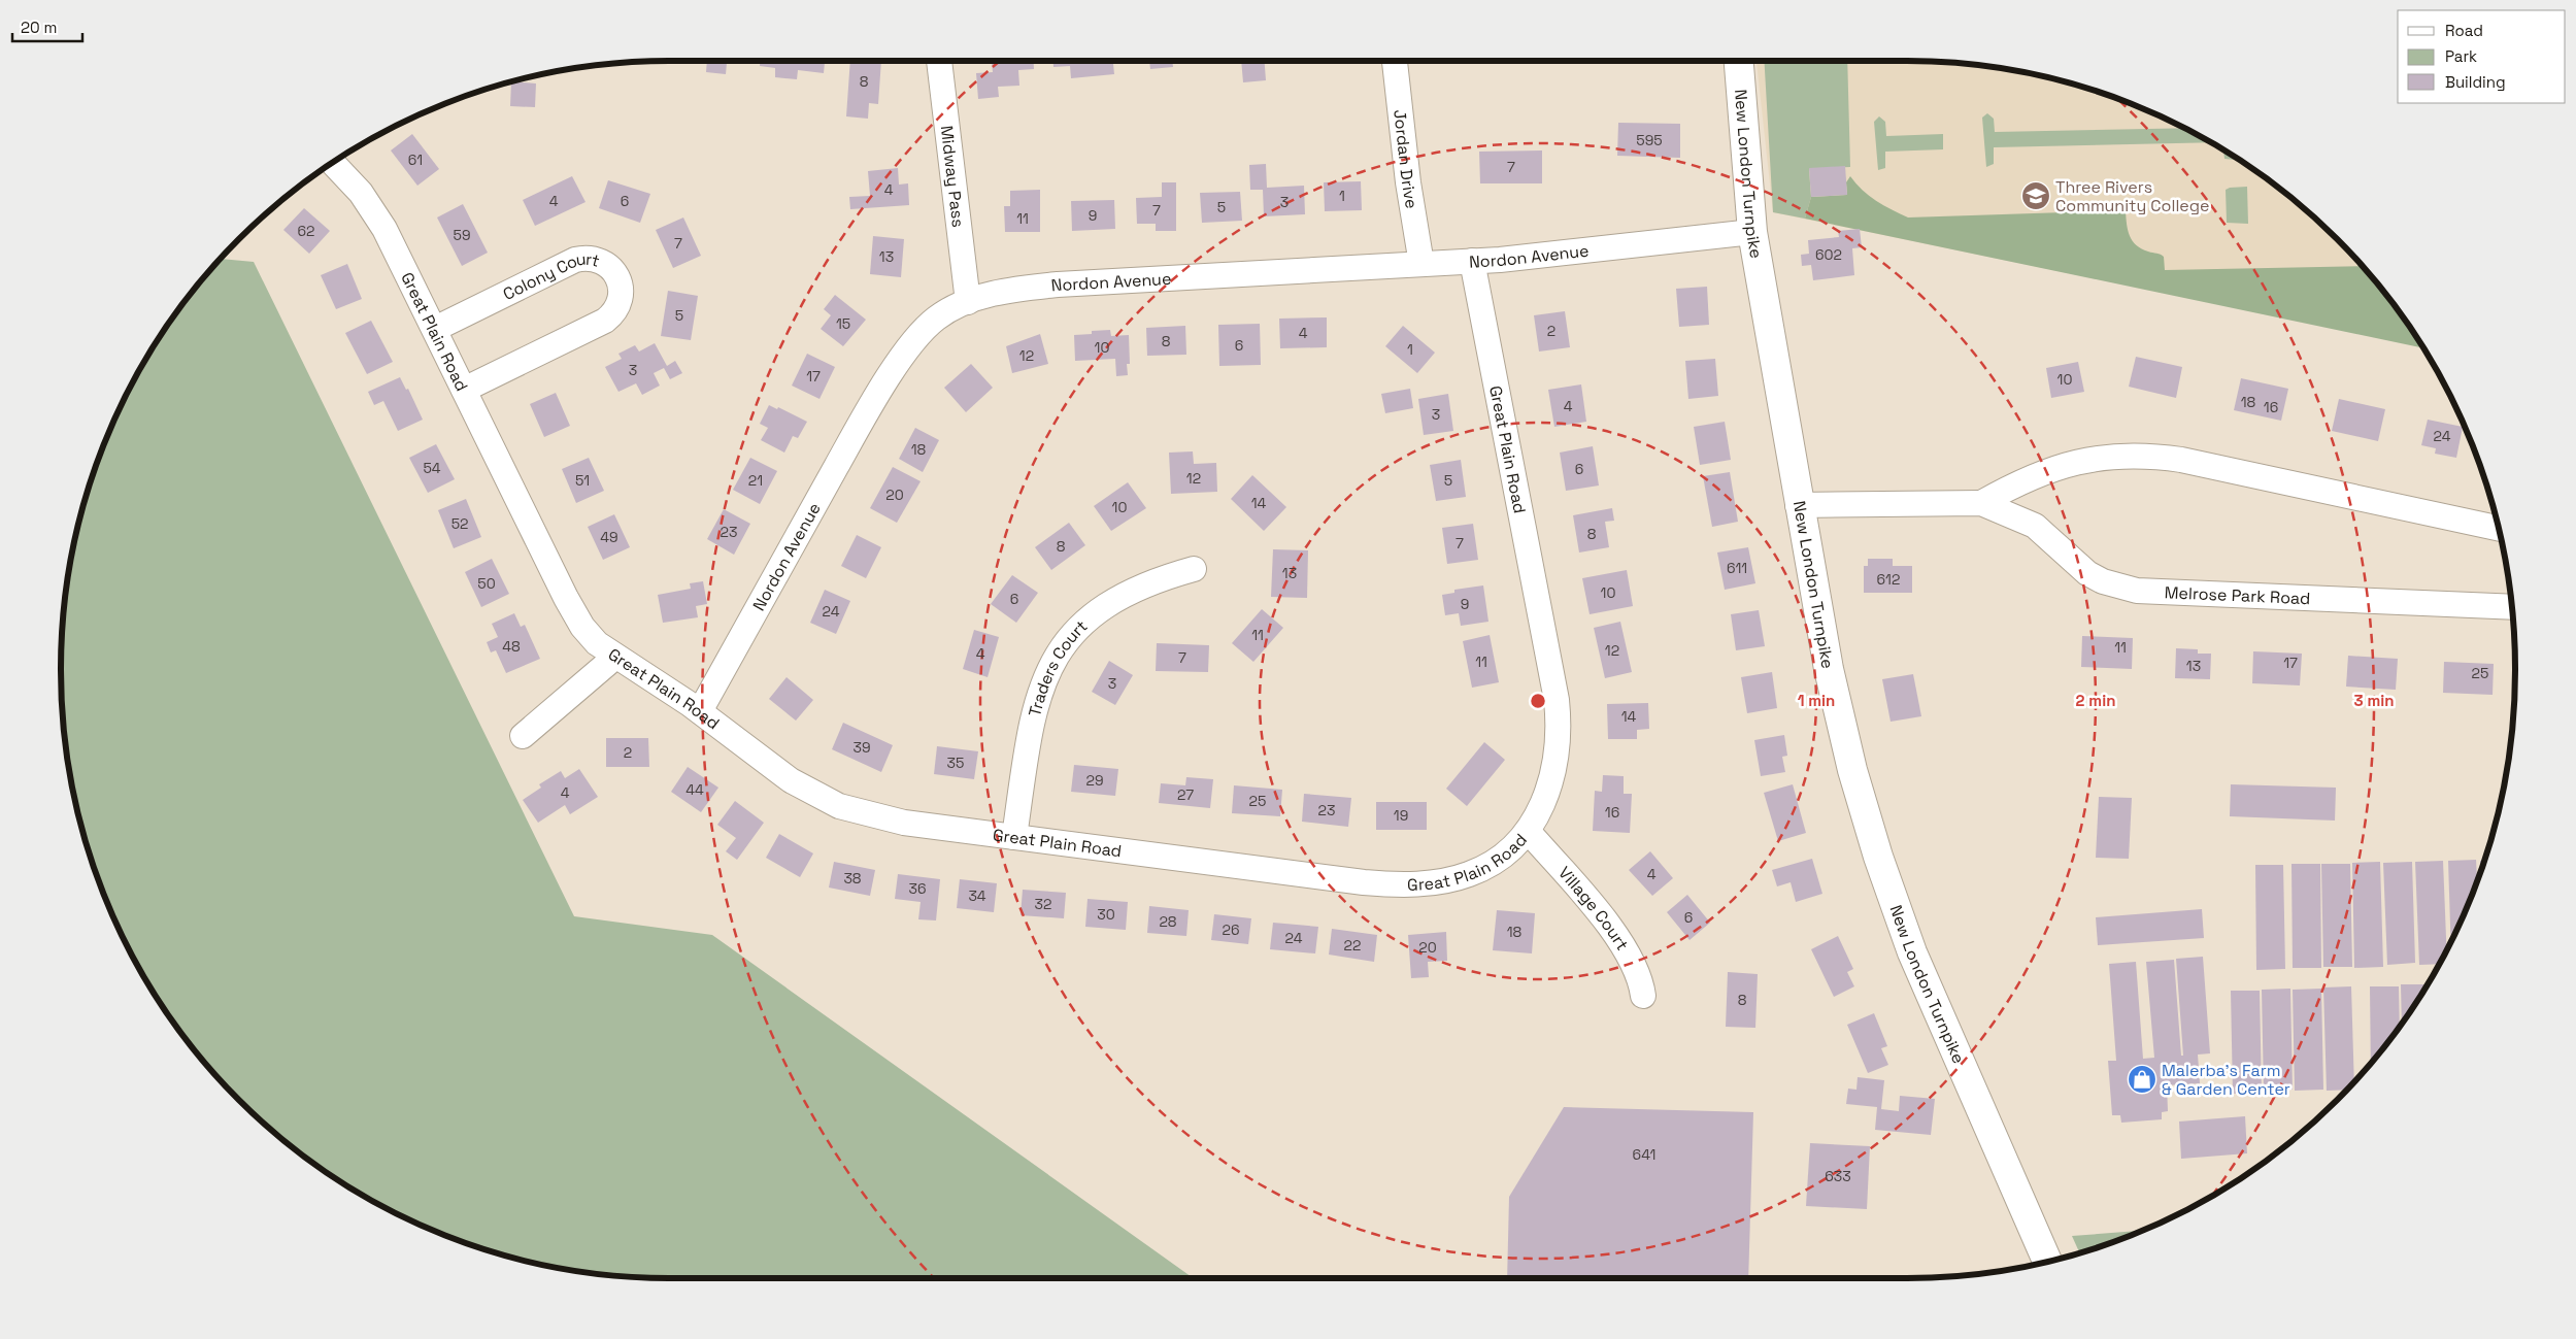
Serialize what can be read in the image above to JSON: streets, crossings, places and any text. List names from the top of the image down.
{
  "streets": {
    "main road": ["New London Turnpike"],
    "street": [
      "Jordan Drive",
      "Midway Pass",
      "Nordon Avenue",
      "Colony Court",
      "Great Plain Road",
      "Melrose Park Road",
      "Traders Court",
      "Village Court"
    ]
  },
  "crossings": [
    ["Jordan Drive", "Nordon Avenue"],
    ["New London Turnpike", "Nordon Avenue"],
    ["New London Turnpike", "Melrose Park Road"],
    ["Midway Pass", "Nordon Avenue"],
    ["Nordon Avenue", "Great Plain Road"],
    ["Colony Court", "Great Plain Road"],
    ["Great Plain Road", "Traders Court"],
    ["Great Plain Road", "Village Court"]
  ],
  "places": {
    "school or university": ["Three Rivers Community College"],
    "shop": ["Malerba's Farm & Garden Center"]
  },
  "house_numbers": [
    "8",
    "595",
    "61",
    "7",
    "4",
    "1",
    "4",
    "6",
    "3",
    "5",
    "7",
    "9",
    "11",
    "62",
    "59",
    "7",
    "602",
    "13",
    "5",
    "15",
    "2",
    "4",
    "8",
    "6",
    "10",
    "1",
    "12",
    "3",
    "17",
    "10",
    "18",
    "4",
    "16",
    "3",
    "24",
    "18",
    "54",
    "6",
    "12",
    "51",
    "21",
    "5",
    "20",
    "14",
    "10",
    "52",
    "23",
    "8",
    "49",
    "7",
    "8",
    "611",
    "13",
    "612",
    "50",
    "10",
    "6",
    "9",
    "24",
    "11",
    "48",
    "11",
    "12",
    "4",
    "7",
    "11",
    "17",
    "13",
    "25",
    "3",
    "14",
    "39",
    "2",
    "35",
    "29",
    "44",
    "4",
    "27",
    "25",
    "23",
    "16",
    "19",
    "4",
    "38",
    "36",
    "34",
    "32",
    "30",
    "6",
    "28",
    "26",
    "18",
    "24",
    "22",
    "20",
    "8",
    "641",
    "633"
  ],
  "legend": ["Road", "Park", "Building"],
  "scale_bar": "20 m",
  "rings": ["1 min", "2 min", "3 min"]
}
